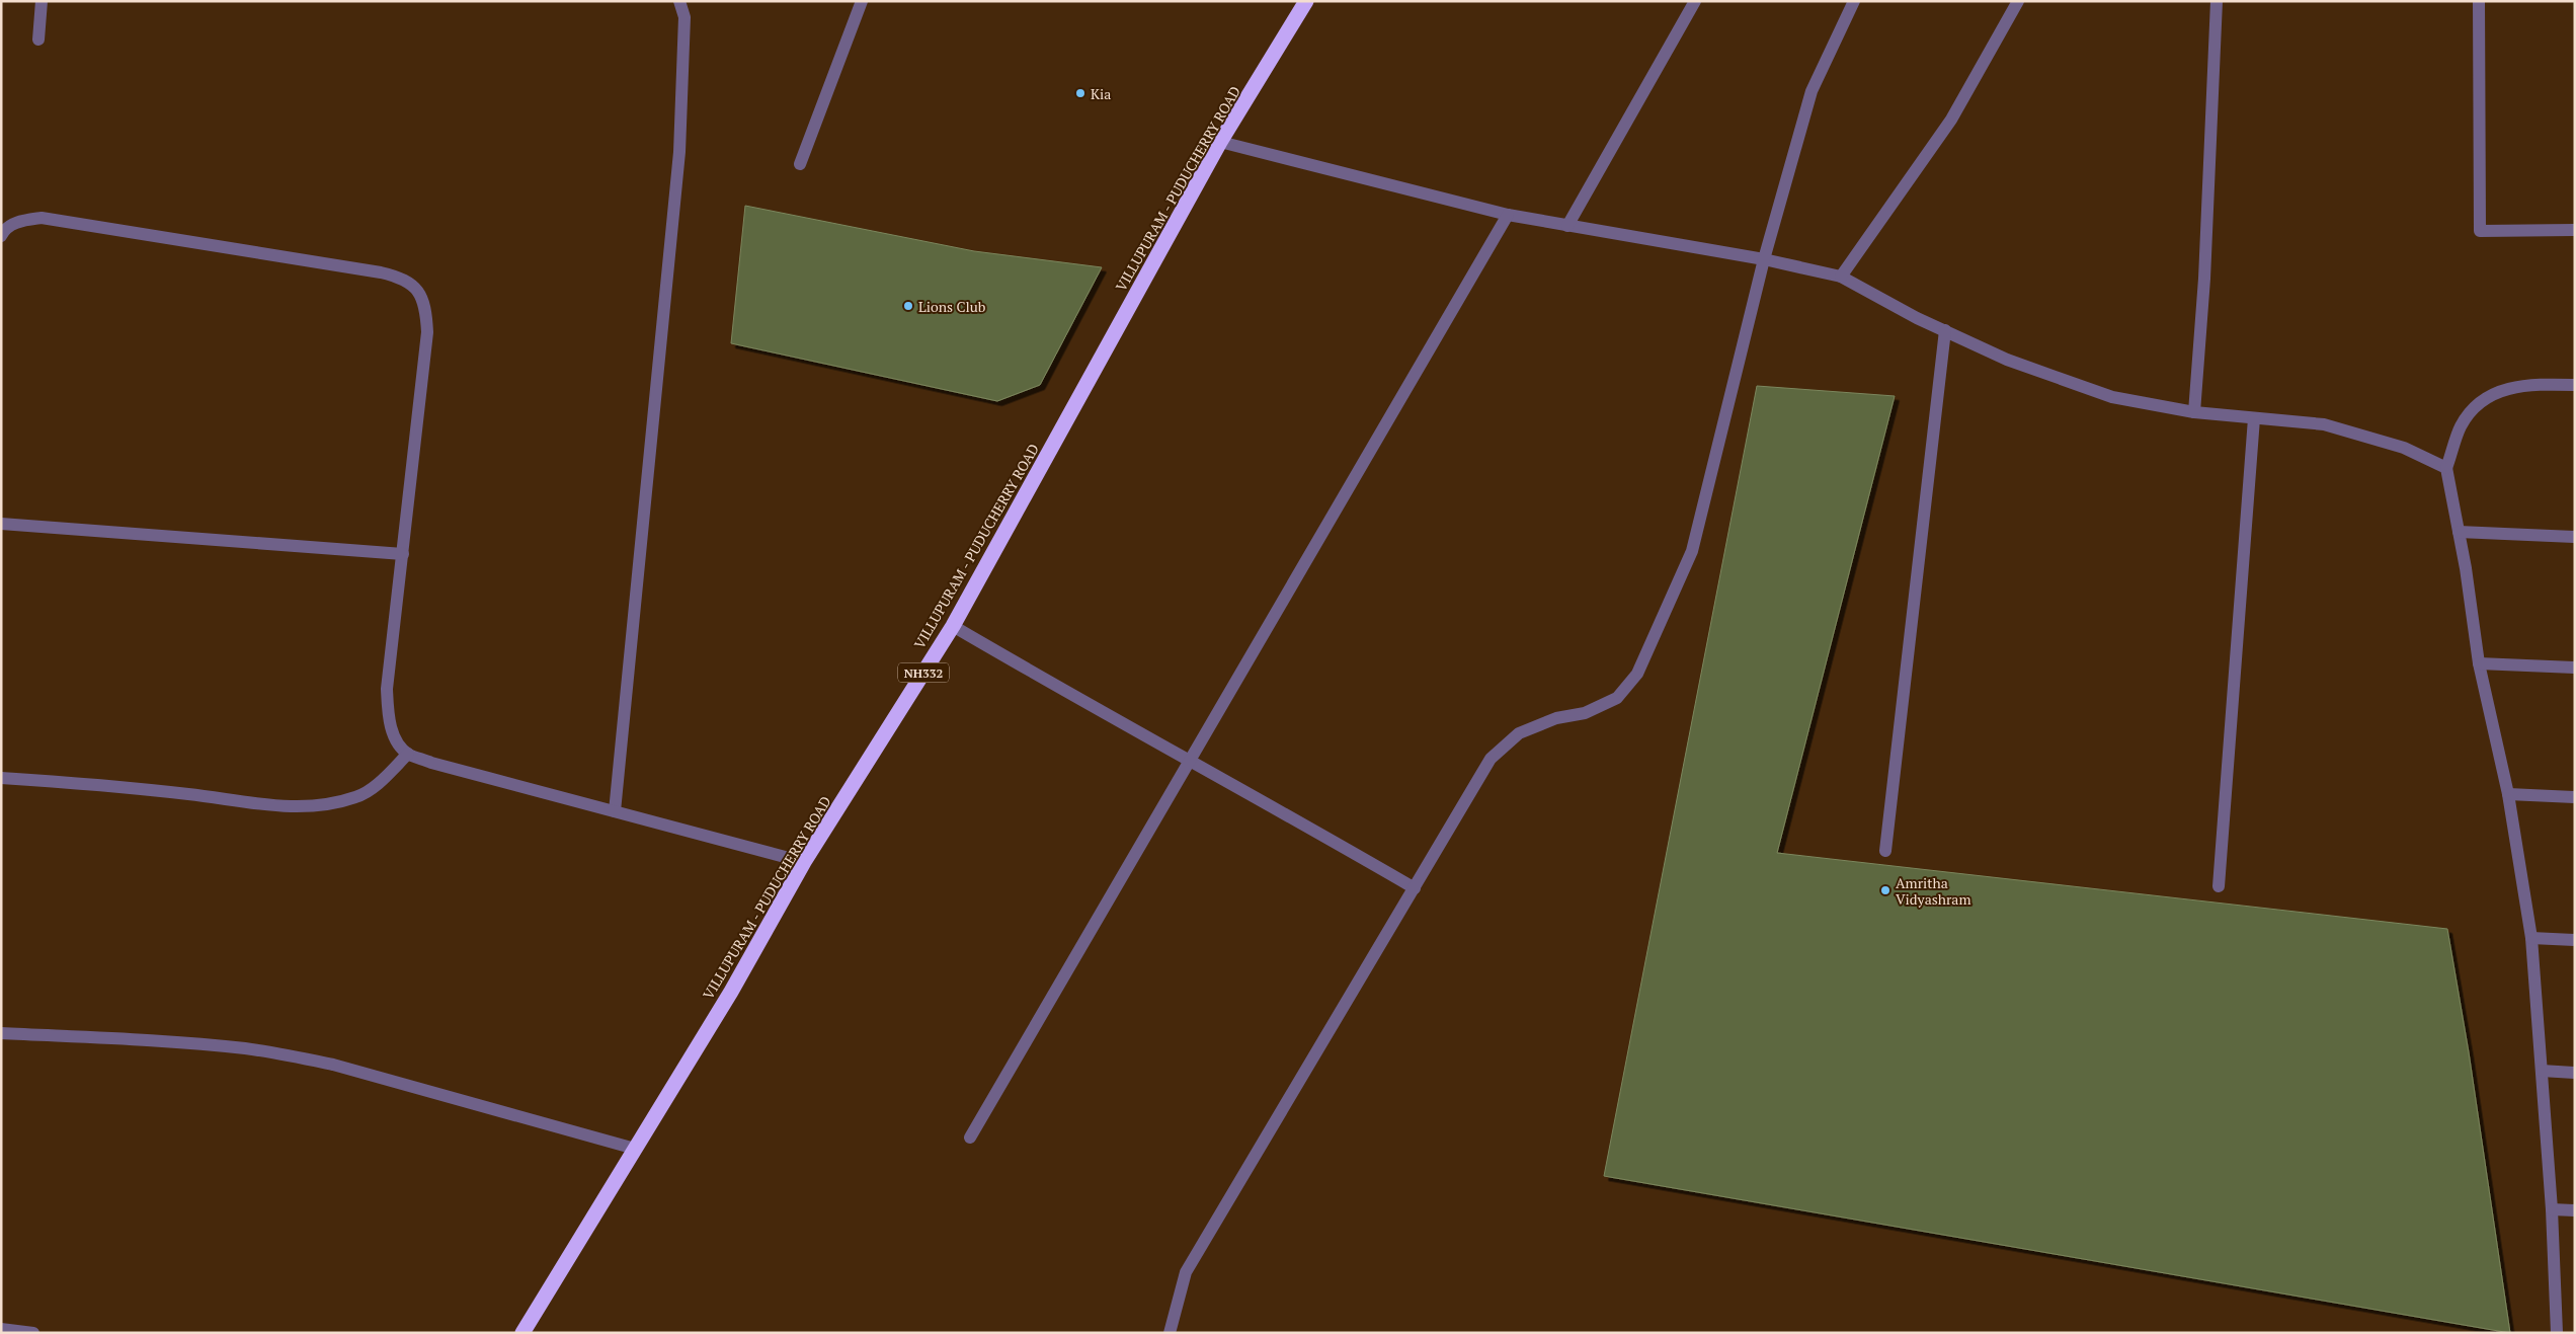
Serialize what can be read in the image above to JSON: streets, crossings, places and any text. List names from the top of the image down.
{
  "streets": {
    "highway": ["VILLUPURAM - PUDUCHERRY ROAD", "NH332"]
  },
  "places": ["Kia", "Lions Club", "Amritha Vidyashram"]
}
